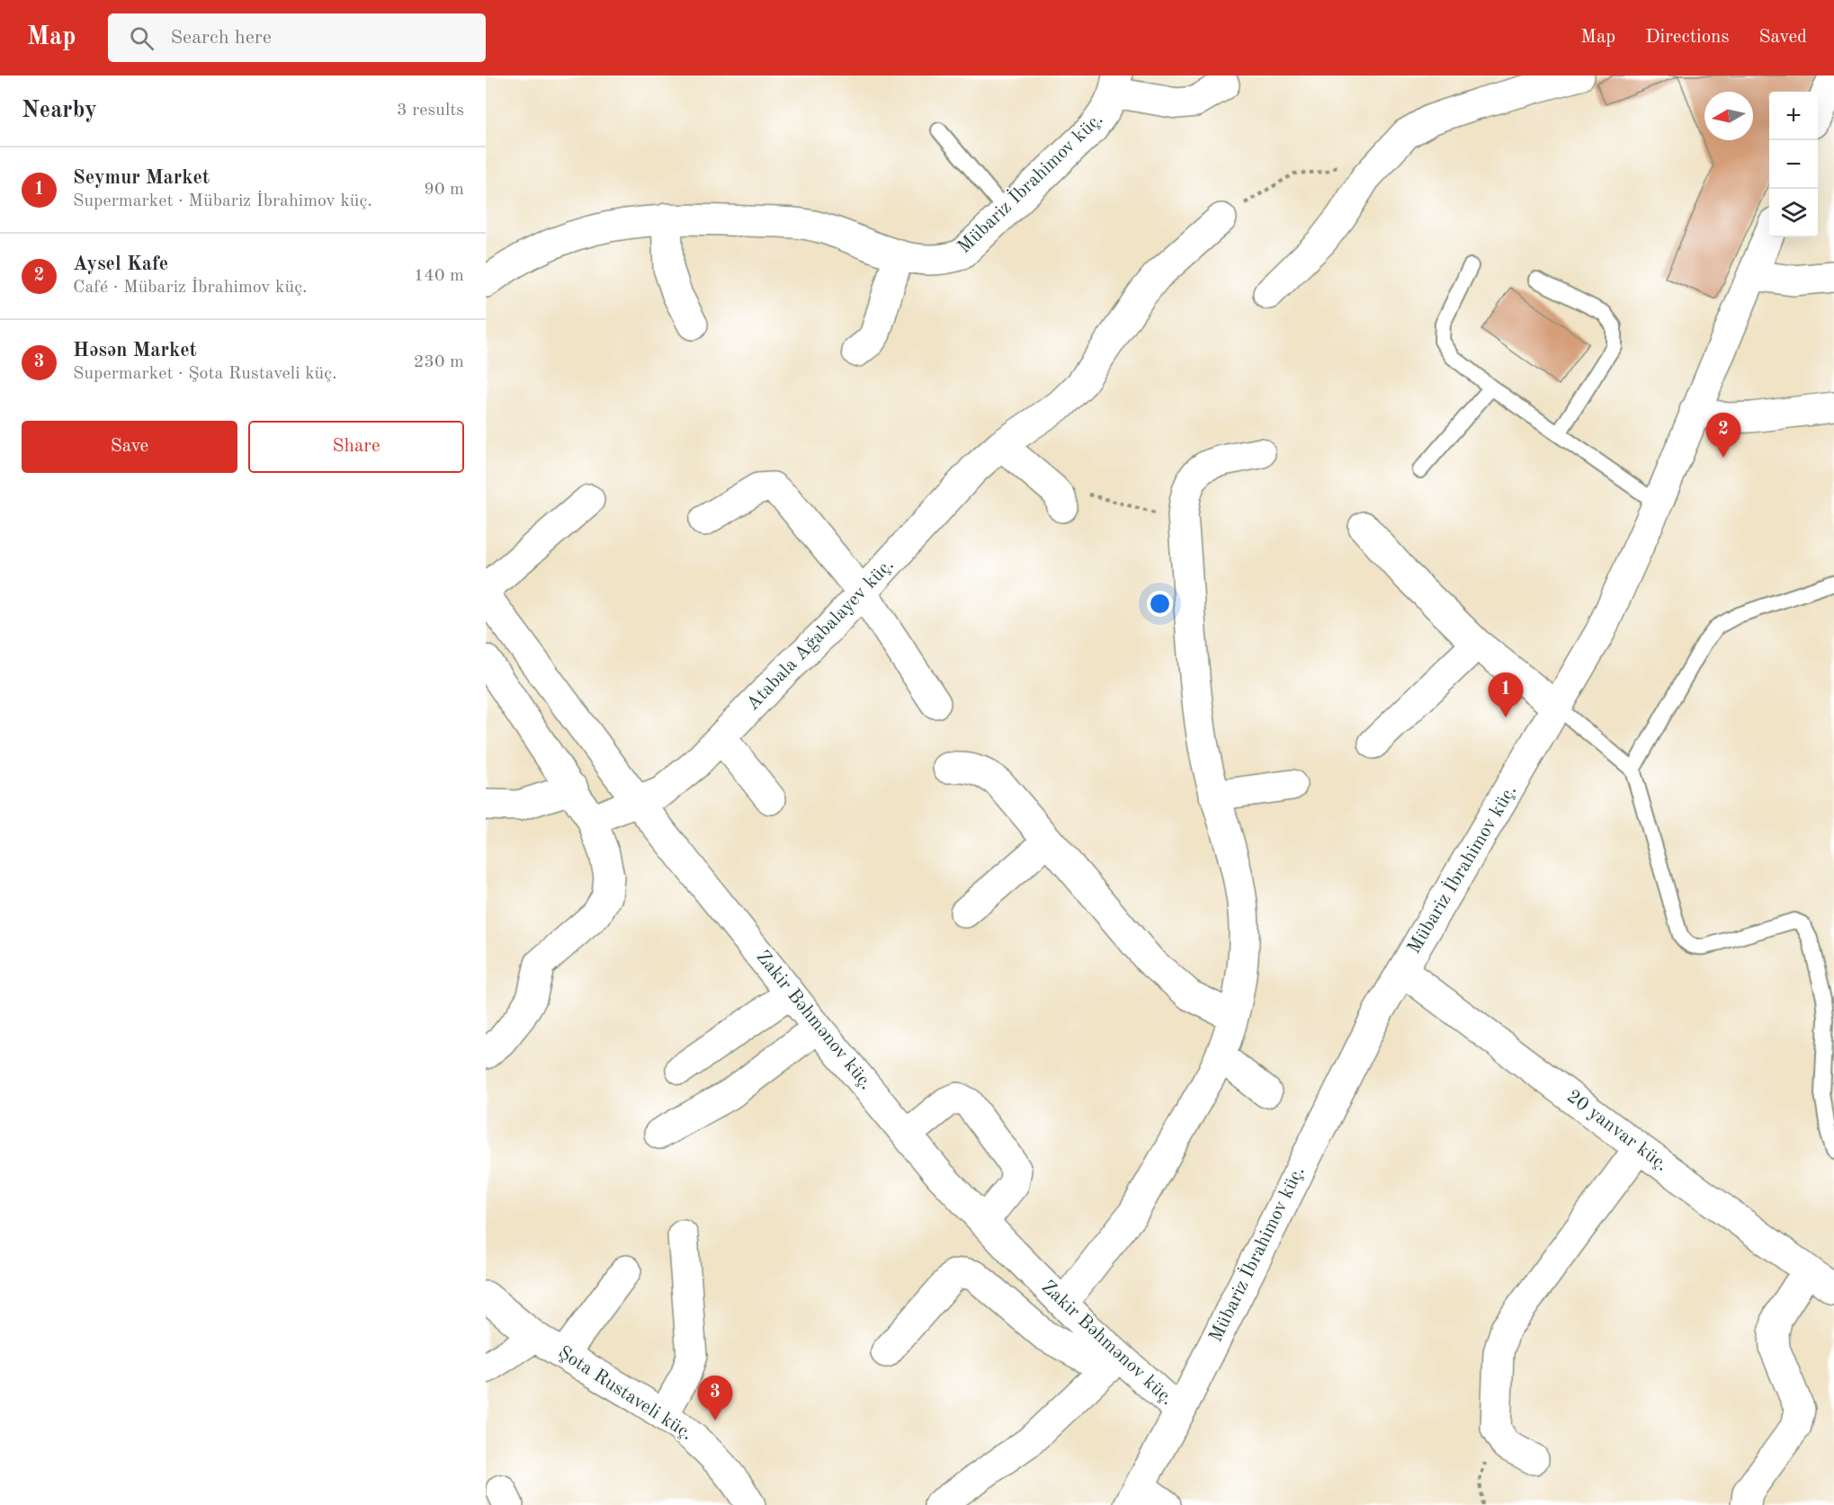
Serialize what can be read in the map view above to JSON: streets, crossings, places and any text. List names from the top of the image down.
{
  "streets": {
    "street": [
      "Mübariz İbrahimov küç.",
      "Atabala Ağabalayev küç.",
      "Zakir Bəhmənov küç.",
      "20 yanvar küç.",
      "Şota Rustaveli küç."
    ]
  },
  "crossings": [
    ["Mübariz İbrahimov küç.", "Zakir Bəhmənov küç."],
    ["Mübariz İbrahimov küç.", "20 yanvar küç."],
    ["Atabala Ağabalayev küç.", "Zakir Bəhmənov küç."]
  ],
  "north": "left",
  "page": {
    "header": "Map",
    "search": "Search here",
    "nav": ["Map", "Directions", "Saved"],
    "heading": ["Nearby", "3 results"],
    "map_buttons": ["+", "−"],
    "list": [
      {
        "mark": "1",
        "name": "Seymur Market",
        "note": "Supermarket · Mübariz İbrahimov küç.",
        "value": "90 m"
      },
      {
        "mark": "2",
        "name": "Aysel Kafe",
        "note": "Café · Mübariz İbrahimov küç.",
        "value": "140 m"
      },
      {
        "mark": "3",
        "name": "Həsən Market",
        "note": "Supermarket · Şota Rustaveli küç.",
        "value": "230 m"
      }
    ],
    "buttons": ["Save", "Share"],
    "pins": ["2", "1", "3"]
  }
}
